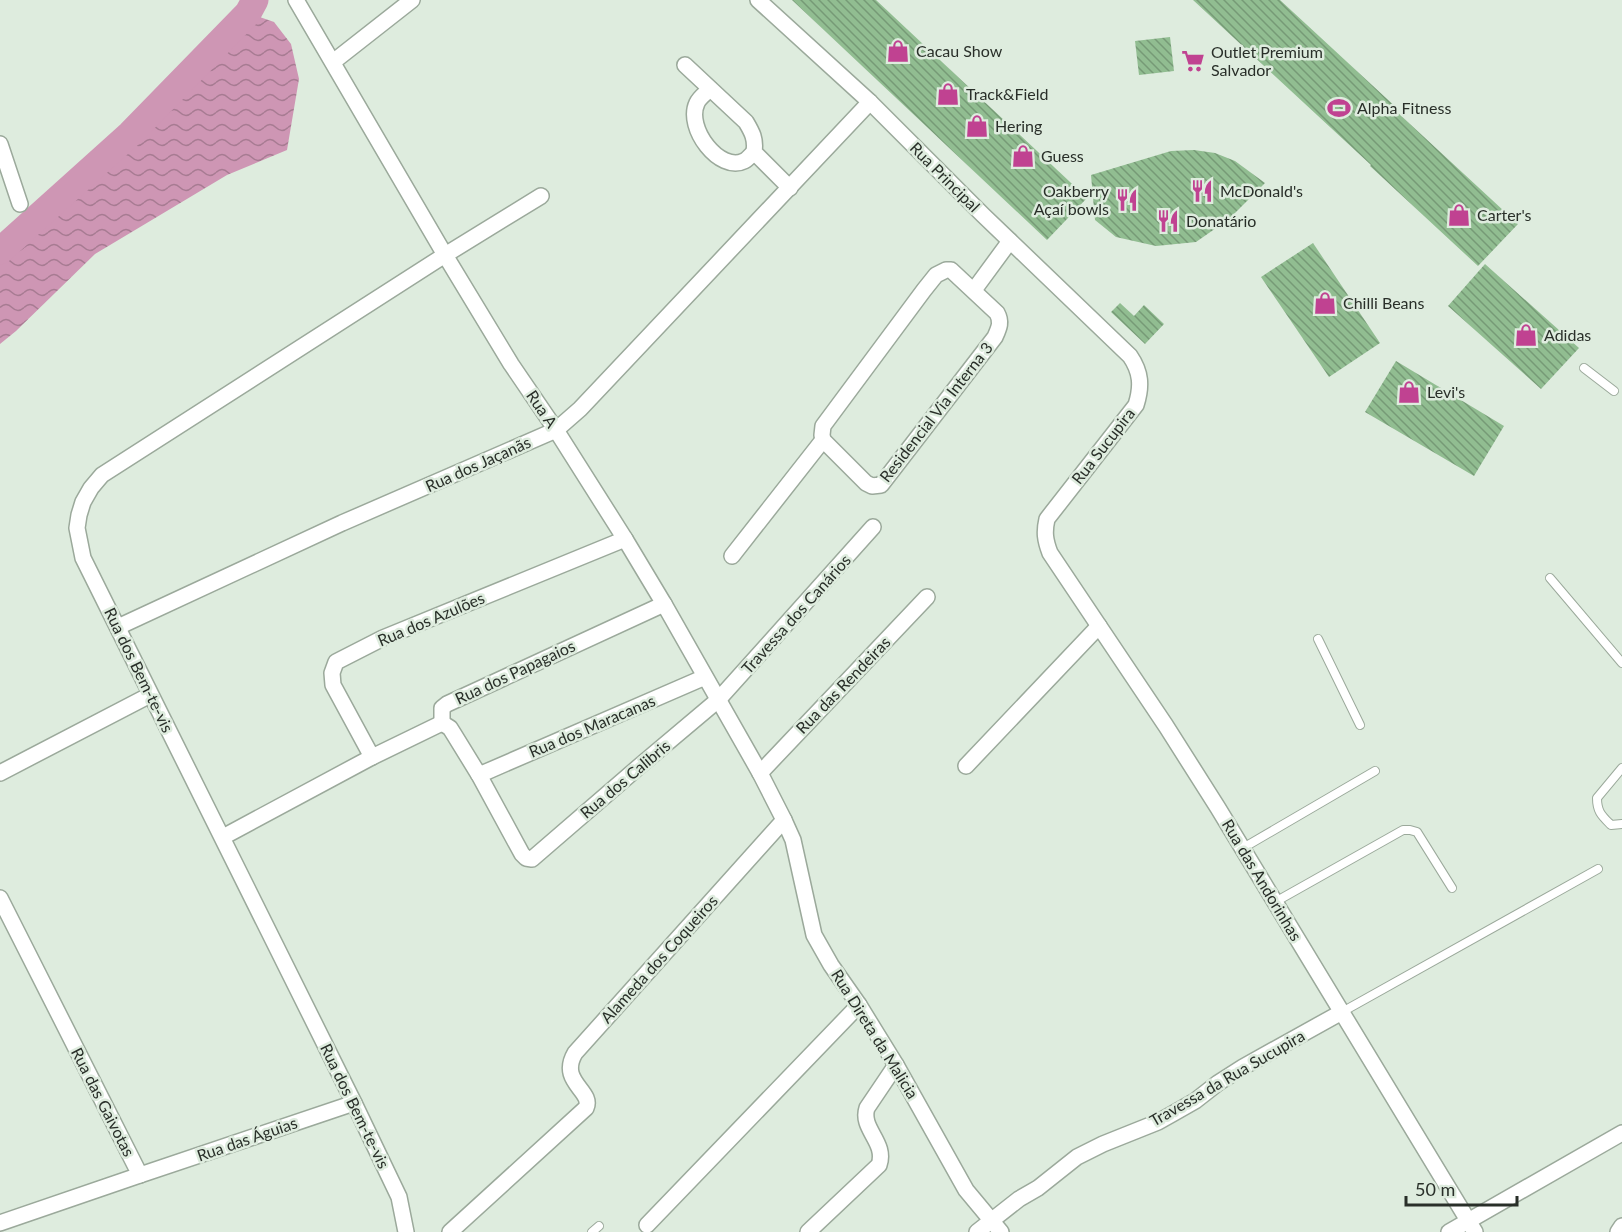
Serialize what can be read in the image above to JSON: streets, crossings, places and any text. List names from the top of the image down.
{
  "streets": {
    "street": [
      "Rua Principal",
      "Rua A",
      "Residencial Via Interna 3",
      "Rua Sucupira",
      "Rua dos Jaçanãs",
      "Travessa dos Canários",
      "Rua dos Azulões",
      "Rua dos Bem-te-vis",
      "Rua dos Papagaios",
      "Rua das Rendeiras",
      "Rua dos Maracanas",
      "Rua dos Calibris",
      "Rua das Andorinhas",
      "Alameda dos Coqueiros",
      "Rua Direta da Malicia",
      "Travessa da Rua Sucupira",
      "Rua das Gaivotas",
      "Rua das Águias"
    ]
  },
  "crossings": [
    ["Rua Principal", "Rua Sucupira"],
    ["Rua Principal", "Rua dos Jaçanãs"],
    ["Rua A", "Rua dos Jaçanãs"],
    ["Rua A", "Travessa dos Canários"],
    ["Rua A", "Rua dos Azulões"],
    ["Rua A", "Rua dos Bem-te-vis"],
    ["Rua A", "Rua dos Papagaios"],
    ["Rua A", "Rua das Rendeiras"],
    ["Rua A", "Rua dos Maracanas"],
    ["Rua A", "Rua dos Calibris"],
    ["Rua A", "Alameda dos Coqueiros"],
    ["Rua A", "Rua Direta da Malicia"],
    ["Rua Sucupira", "Rua das Andorinhas"],
    ["Rua dos Jaçanãs", "Rua dos Bem-te-vis"],
    ["Travessa dos Canários", "Rua dos Calibris"],
    ["Rua dos Azulões", "Rua dos Papagaios"],
    ["Rua dos Bem-te-vis", "Rua dos Papagaios"],
    ["Rua dos Bem-te-vis", "Rua das Águias"],
    ["Rua dos Maracanas", "Rua dos Calibris"],
    ["Rua das Andorinhas", "Travessa da Rua Sucupira"],
    ["Alameda dos Coqueiros", "Rua Direta da Malicia"],
    ["Rua Direta da Malicia", "Travessa da Rua Sucupira"],
    ["Rua das Gaivotas", "Rua das Águias"]
  ],
  "places": {
    "shop": [
      "Cacau Show",
      "Track&Field",
      "Hering",
      "Guess",
      "Carter's",
      "Chilli Beans",
      "Adidas",
      "Levi's"
    ],
    "supermarket": ["Outlet Premium Salvador"],
    "sports": ["Alpha Fitness"],
    "restaurant": ["McDonald's", "Oakberry Açaí bowls", "Donatário"]
  },
  "scale_bar": "50 m"
}
